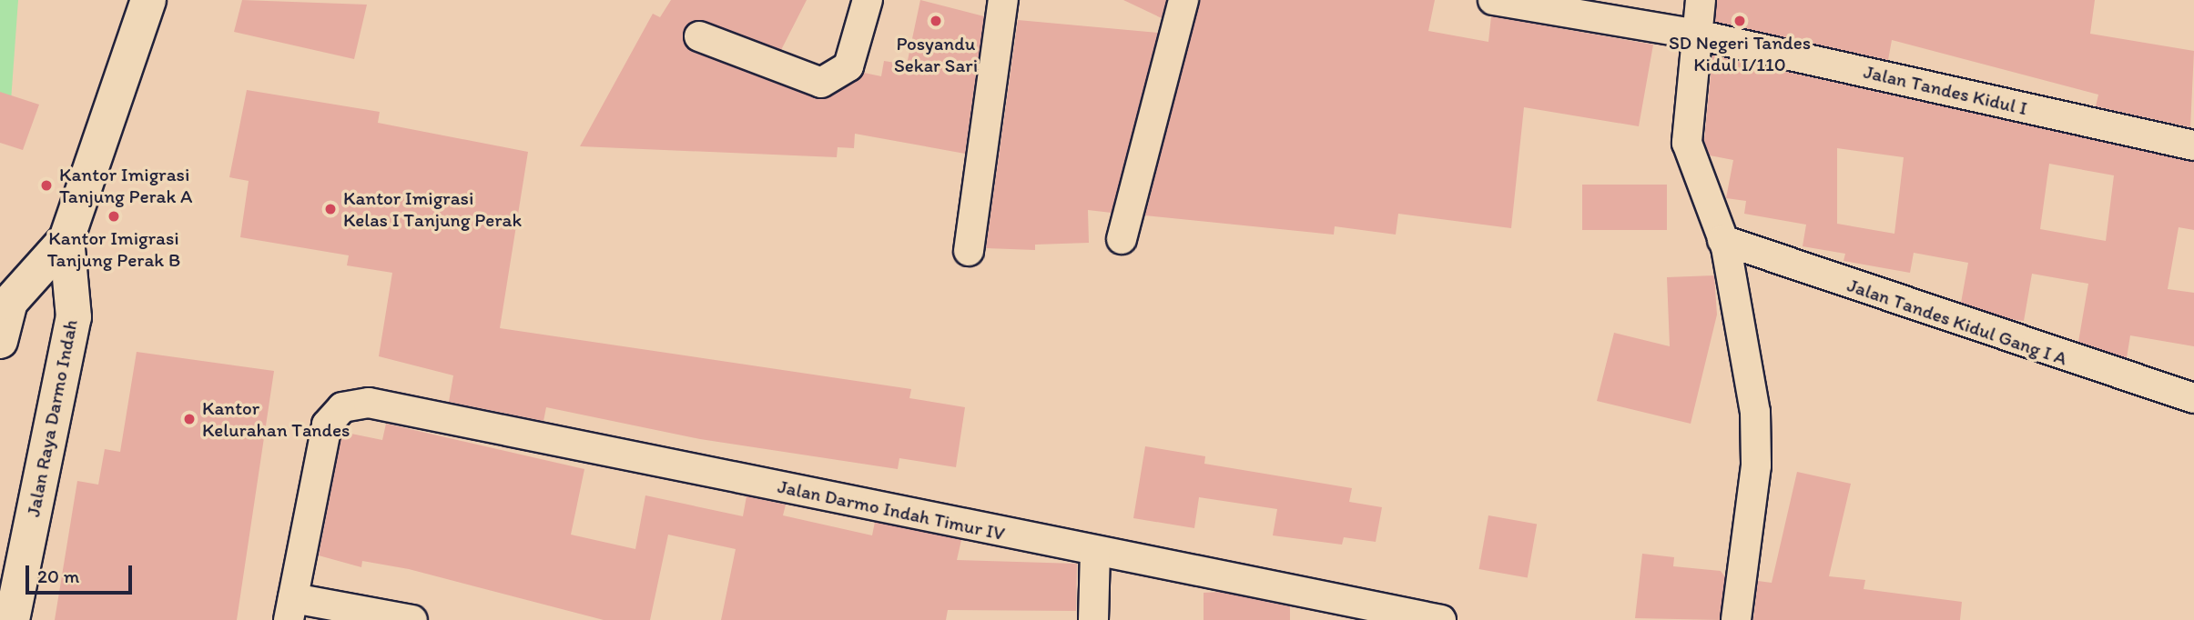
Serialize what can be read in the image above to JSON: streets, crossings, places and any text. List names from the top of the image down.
{
  "streets": {
    "street": [
      "Jalan Tandes Kidul I",
      "Jalan Tandes Kidul Gang I A",
      "Jalan Raya Darmo Indah",
      "Jalan Darmo Indah Timur IV"
    ]
  },
  "places": [
    "Posyandu Sekar Sari",
    "SD Negeri Tandes Kidul I/110",
    "Kantor Imigrasi Tanjung Perak A",
    "Kantor Imigrasi Kelas I Tanjung Perak",
    "Kantor Imigrasi Tanjung Perak B",
    "Kantor Kelurahan Tandes"
  ],
  "scale_bar": "20 m"
}
